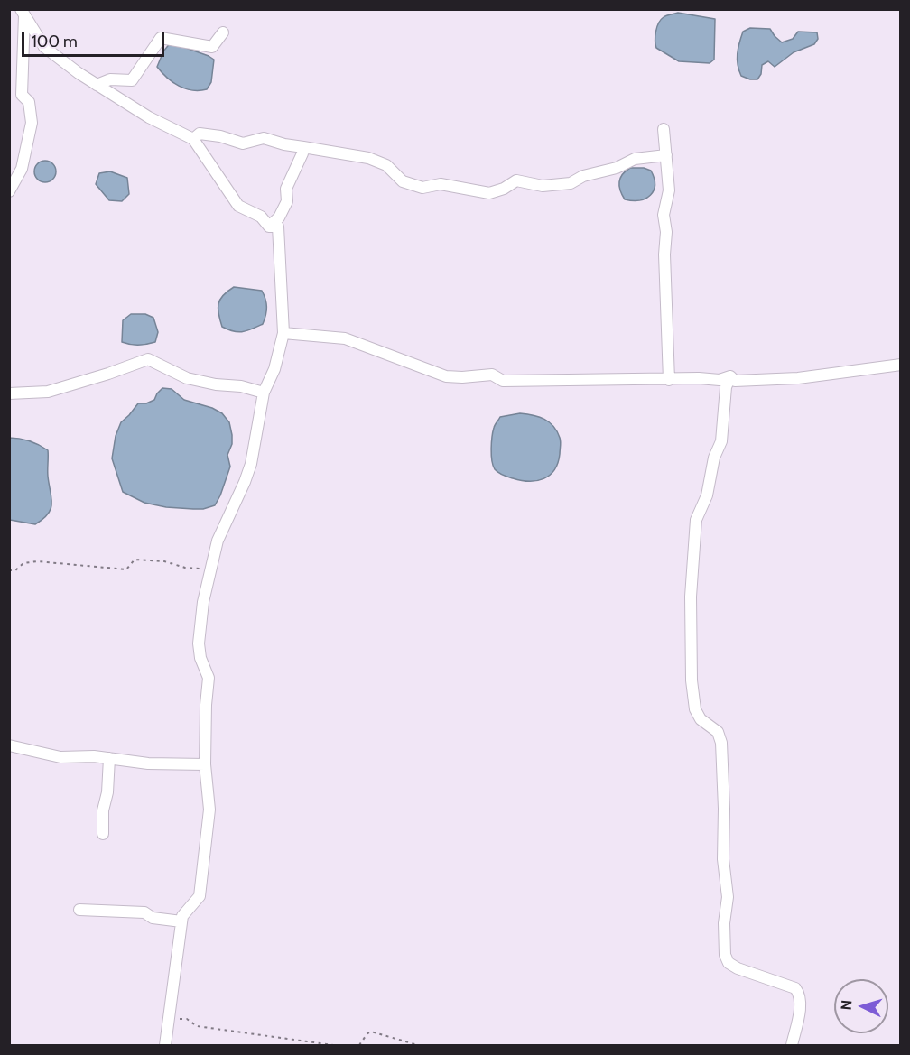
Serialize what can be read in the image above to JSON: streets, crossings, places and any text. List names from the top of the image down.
{
  "scale_bar": "100 m",
  "north": "left"
}
